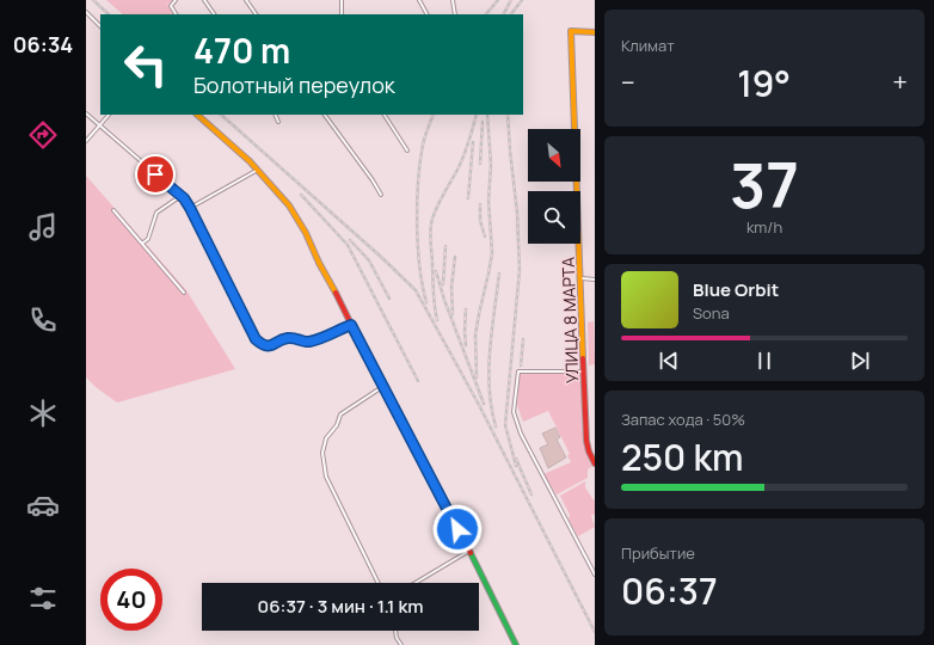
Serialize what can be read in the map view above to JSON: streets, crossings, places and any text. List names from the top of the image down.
{
  "streets": {
    "street": ["УЛИЦА 8 МАРТА"]
  },
  "north": "bottom right",
  "page": {
    "tabs": "06:34",
    "tile": [
      "Климат",
      ["37", "km/h"],
      ["Запас хода · 50%", "250 km"],
      ["Прибытие", "06:37"]
    ],
    "turn": ["470 m", "Болотный переулок"],
    "heat": ["−", "19°", "+"],
    "song": ["Blue Orbit", "Sona"],
    "limit": "40",
    "trip": "06:37 · 3 мин · 1.1 km"
  }
}
